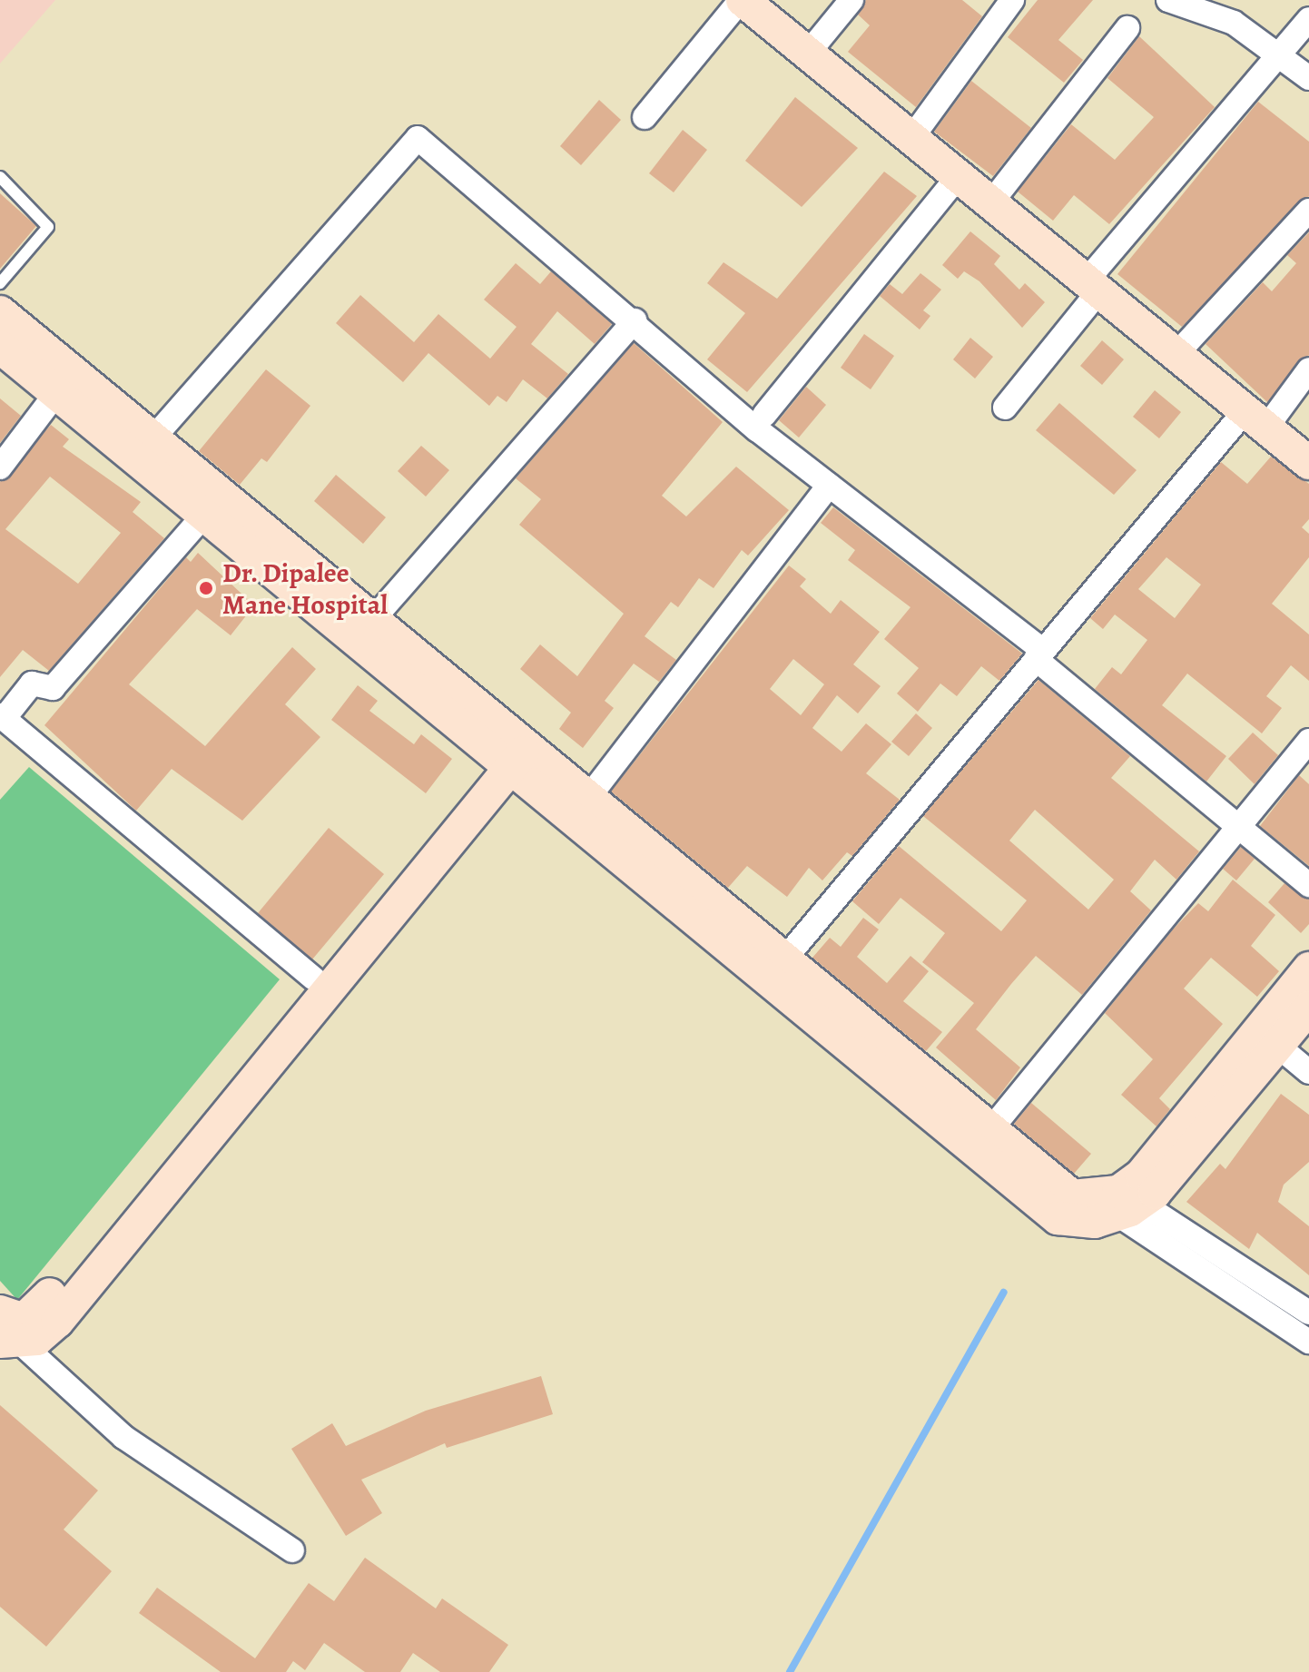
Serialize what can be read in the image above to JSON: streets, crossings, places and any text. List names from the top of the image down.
{
  "places": ["Dr. Dipalee Mane Hospital"]
}
